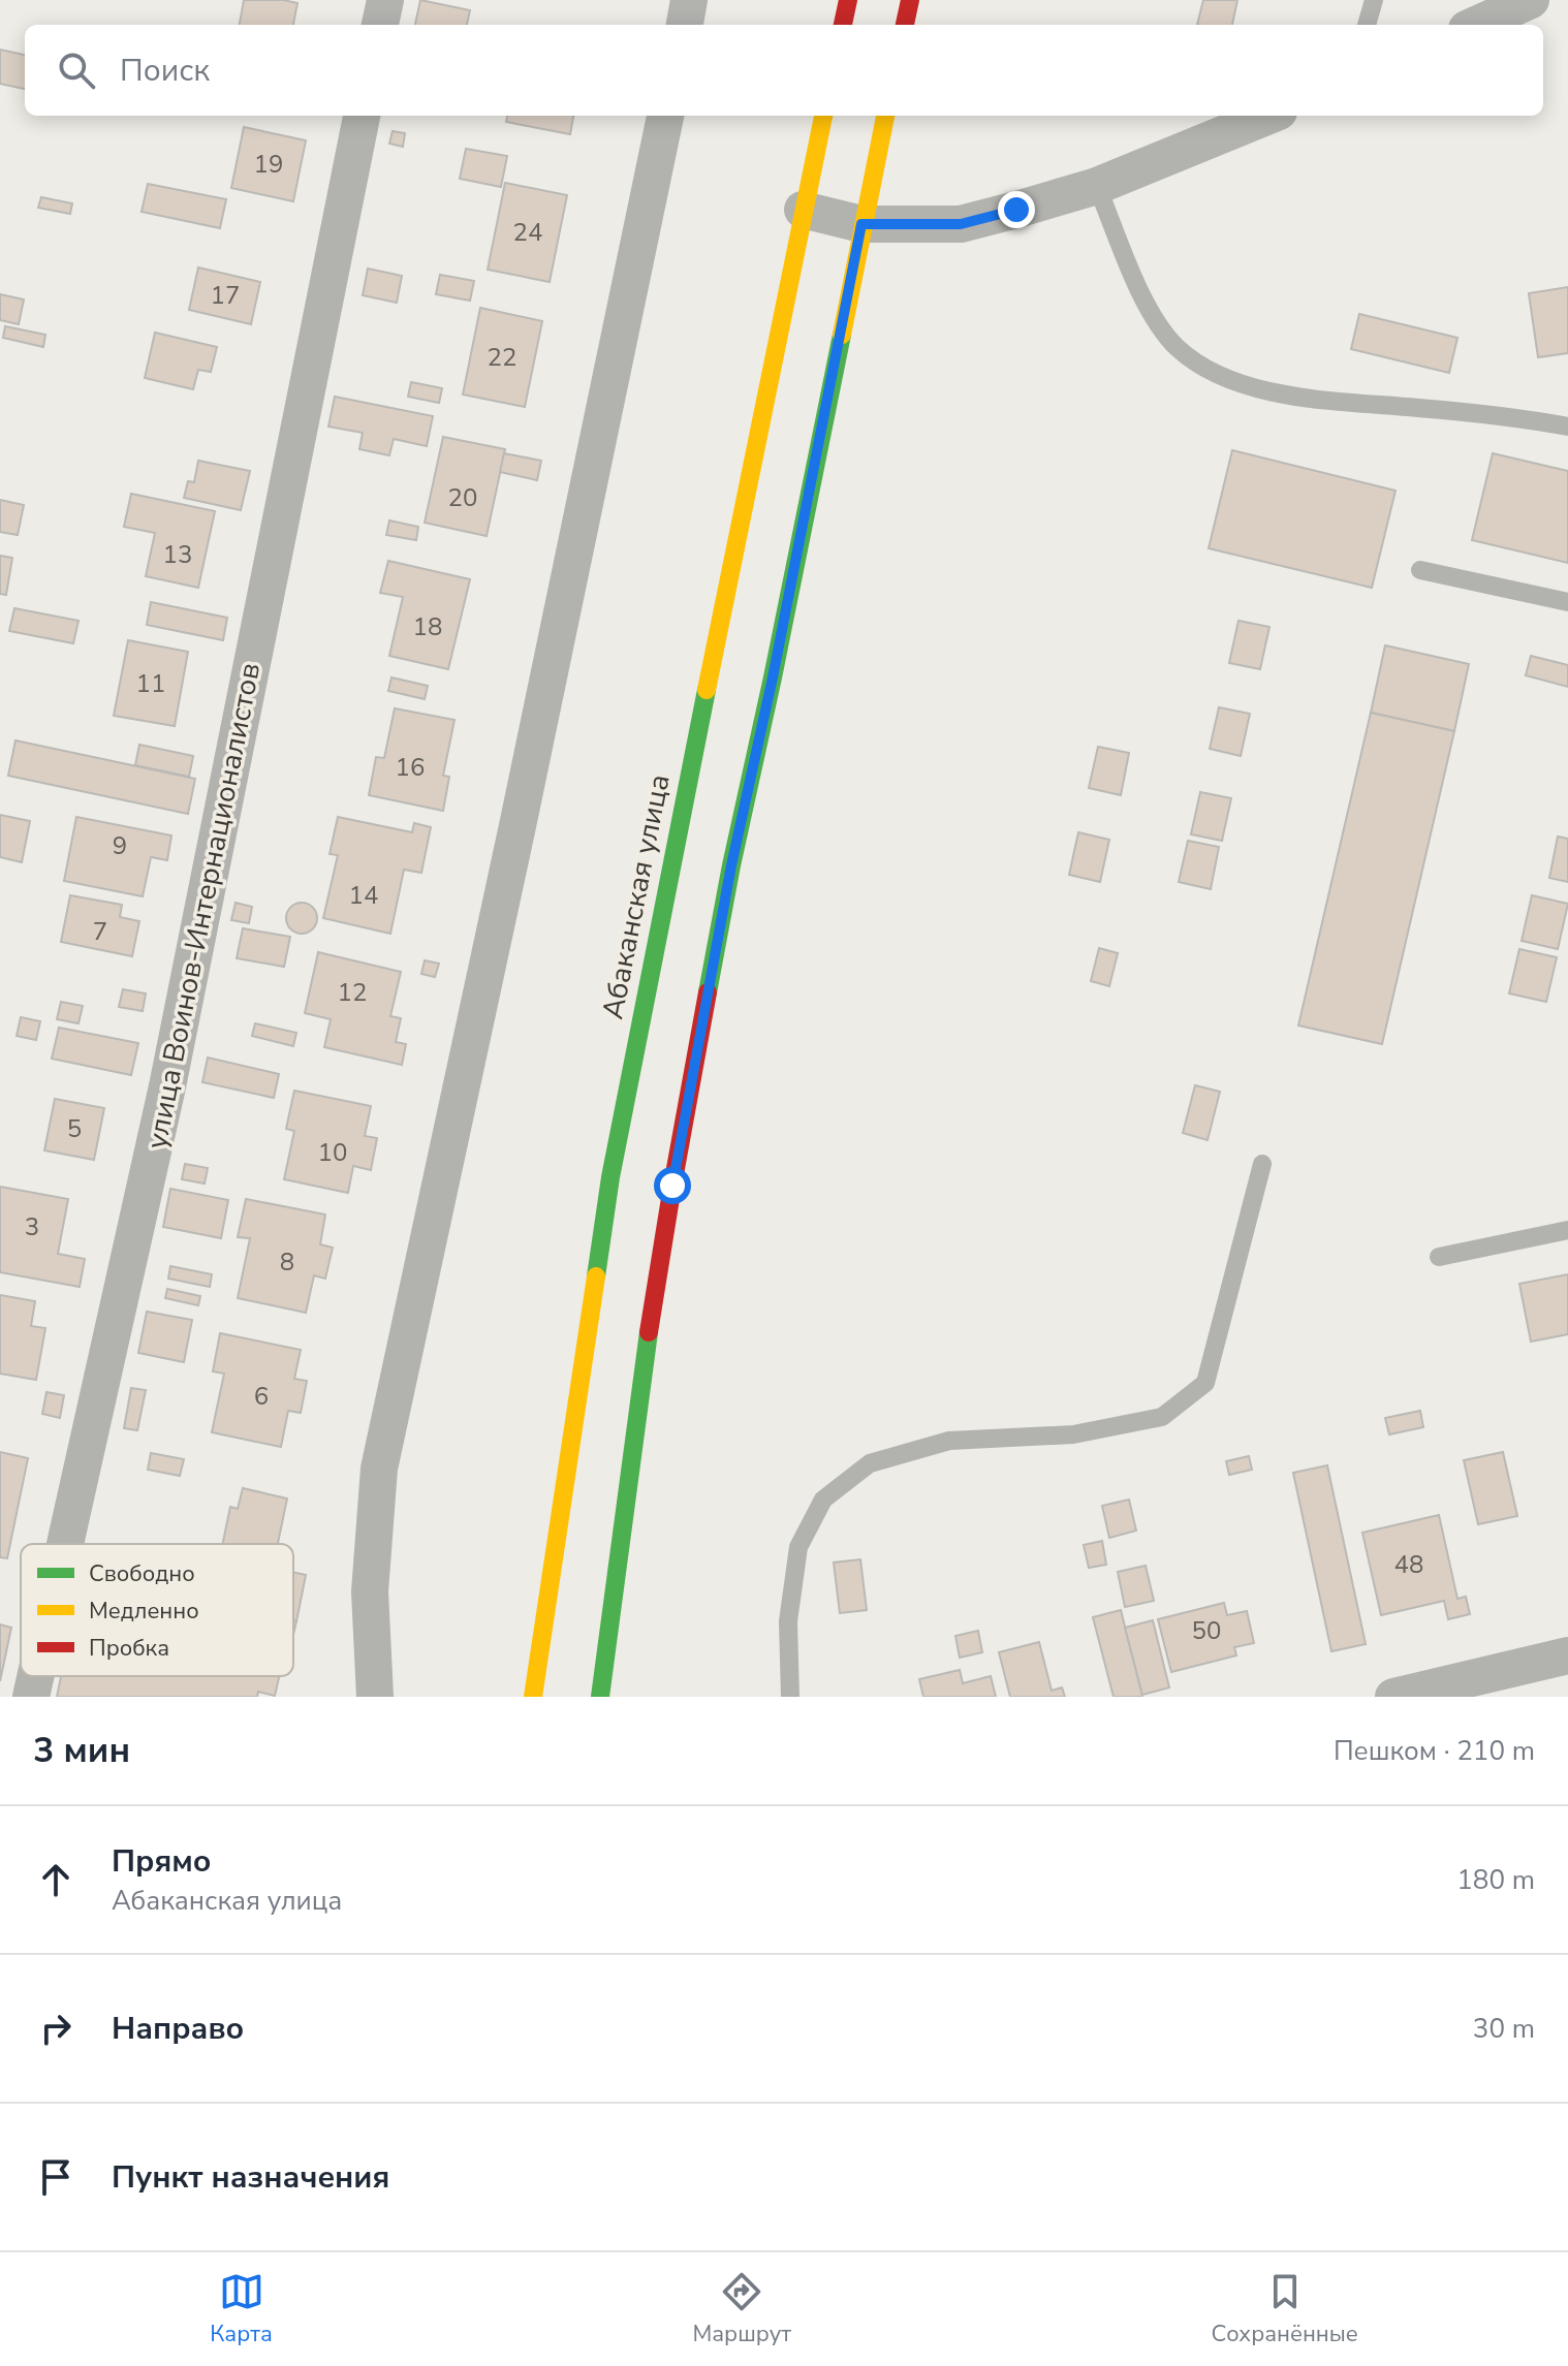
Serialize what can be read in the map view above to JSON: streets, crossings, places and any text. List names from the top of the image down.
{
  "streets": {
    "main road": ["Абаканская улица"],
    "street": ["улица Воинов-Интернационалистов"]
  },
  "house_numbers": [
    "19",
    "24",
    "17",
    "22",
    "20",
    "13",
    "18",
    "11",
    "16",
    "9",
    "14",
    "7",
    "12",
    "5",
    "10",
    "3",
    "8",
    "6",
    "48",
    "50"
  ],
  "legend": ["Свободно", "Медленно", "Пробка"],
  "page": {
    "search": "Поиск",
    "heading": ["3 мин", "Пешком · 210 m"],
    "list": [
      ["Прямо", "Абаканская улица", "180 m"],
      ["Направо", "30 m"],
      "Пункт назначения"
    ],
    "nav": ["Карта", "Маршрут", "Сохранённые"]
  }
}
